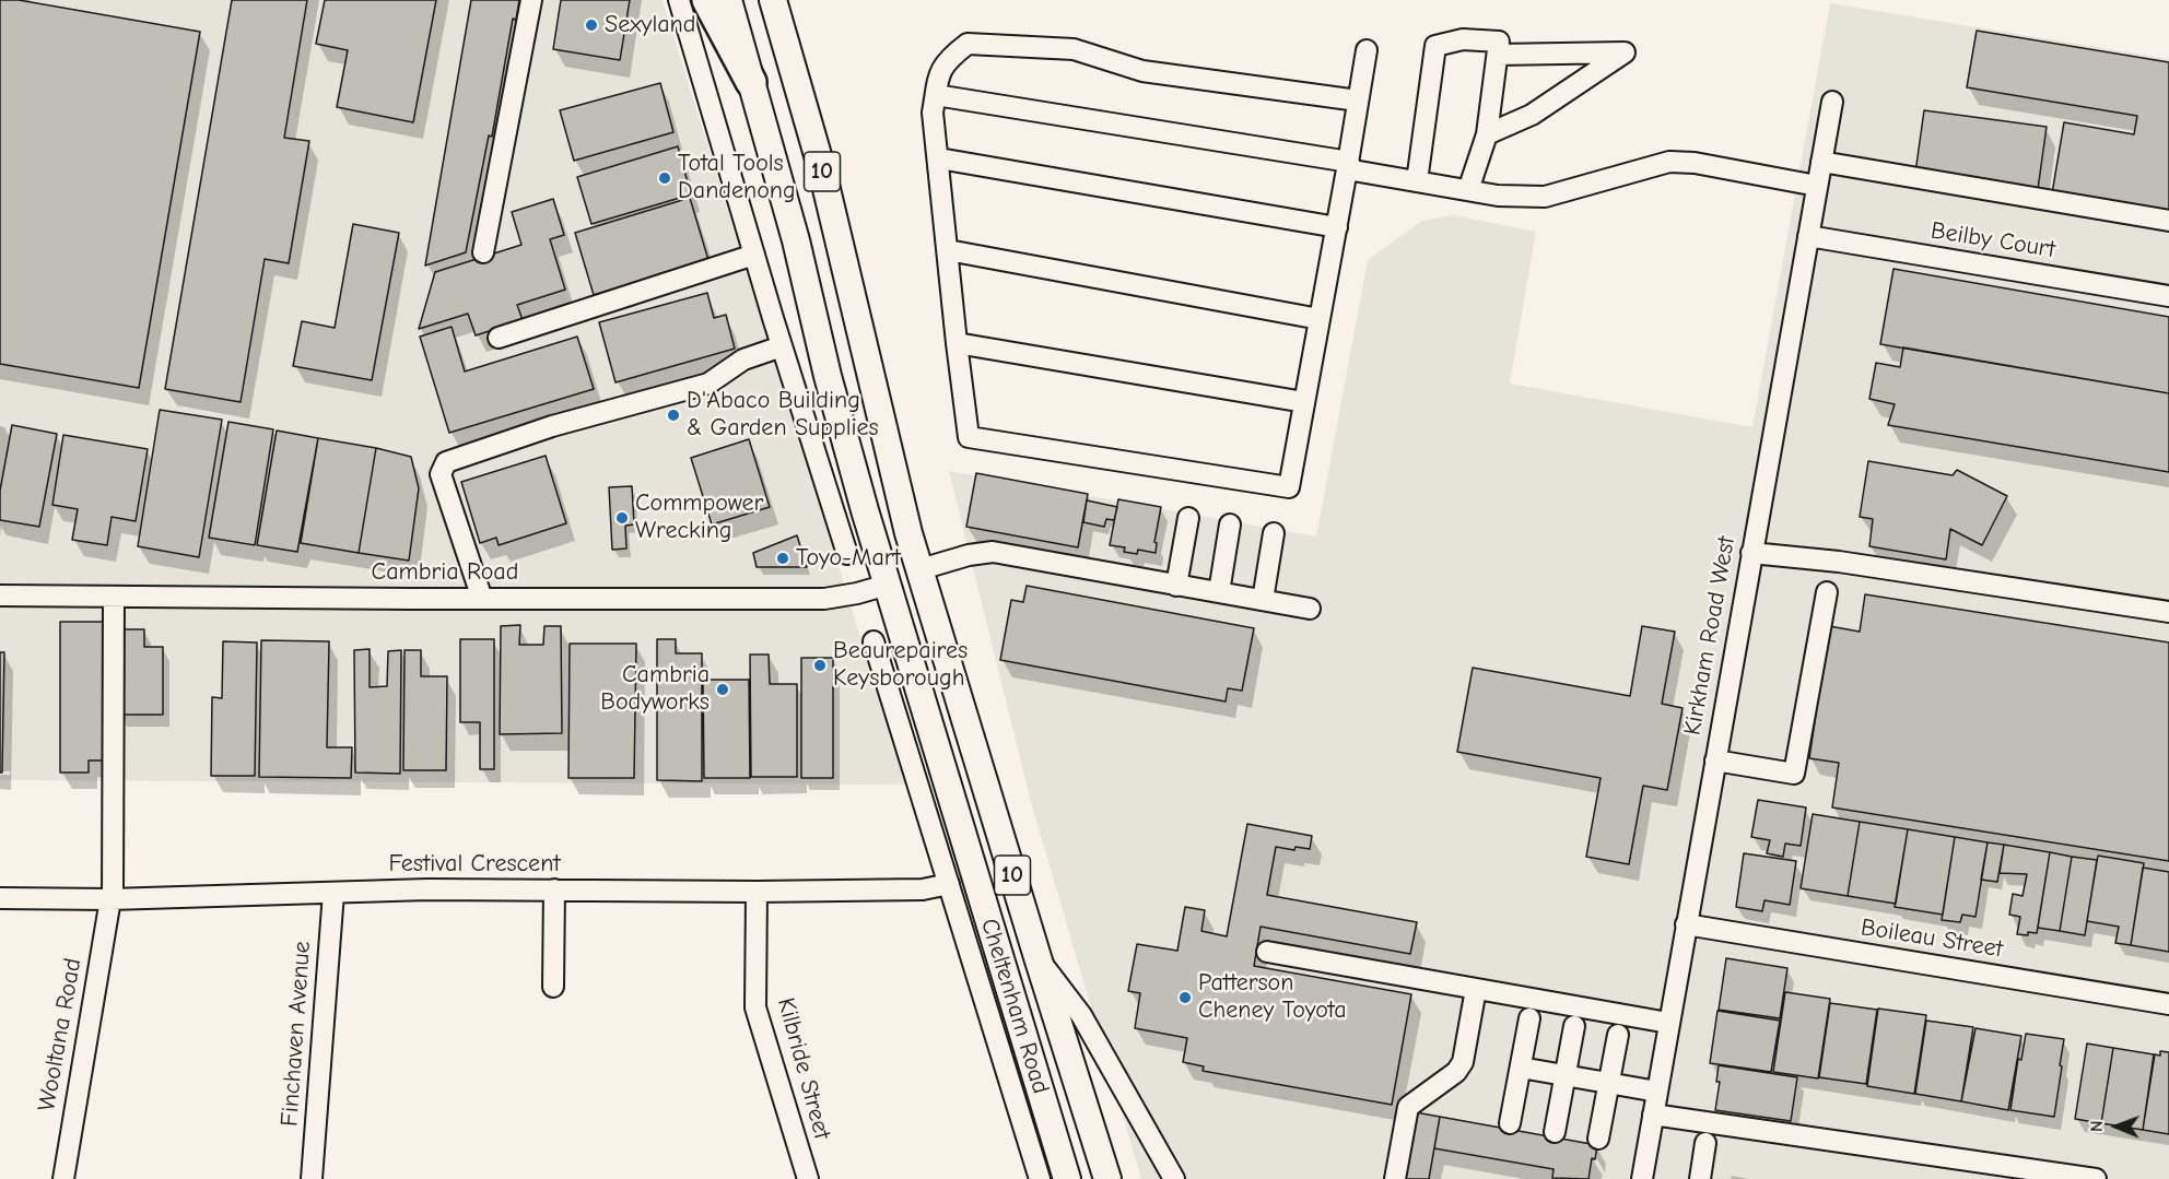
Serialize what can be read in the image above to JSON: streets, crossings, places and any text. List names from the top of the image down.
{
  "streets": {
    "main road": ["10", "Cheltenham Road"],
    "street": [
      "Beilby Court",
      "Cambria Road",
      "Kirkham Road West",
      "Festival Crescent",
      "Boileau Street",
      "Finchaven Avenue",
      "Wooltana Road",
      "Kilbride Street"
    ]
  },
  "crossings": [
    ["Beilby Court", "Kirkham Road West"],
    ["Cambria Road", "Cheltenham Road"],
    ["Cambria Road", "Wooltana Road"],
    ["Kirkham Road West", "Boileau Street"],
    ["Festival Crescent", "Cheltenham Road"],
    ["Festival Crescent", "Finchaven Avenue"],
    ["Festival Crescent", "Wooltana Road"],
    ["Festival Crescent", "Kilbride Street"]
  ],
  "places": [
    "Sexyland",
    "Total Tools Dandenong",
    "D'Abaco Building & Garden Supplies",
    "Commpower Wrecking",
    "Toyo-Mart",
    "Beaurepaires Keysborough",
    "Cambria Bodyworks",
    "Patterson Cheney Toyota"
  ],
  "north": "left"
}
